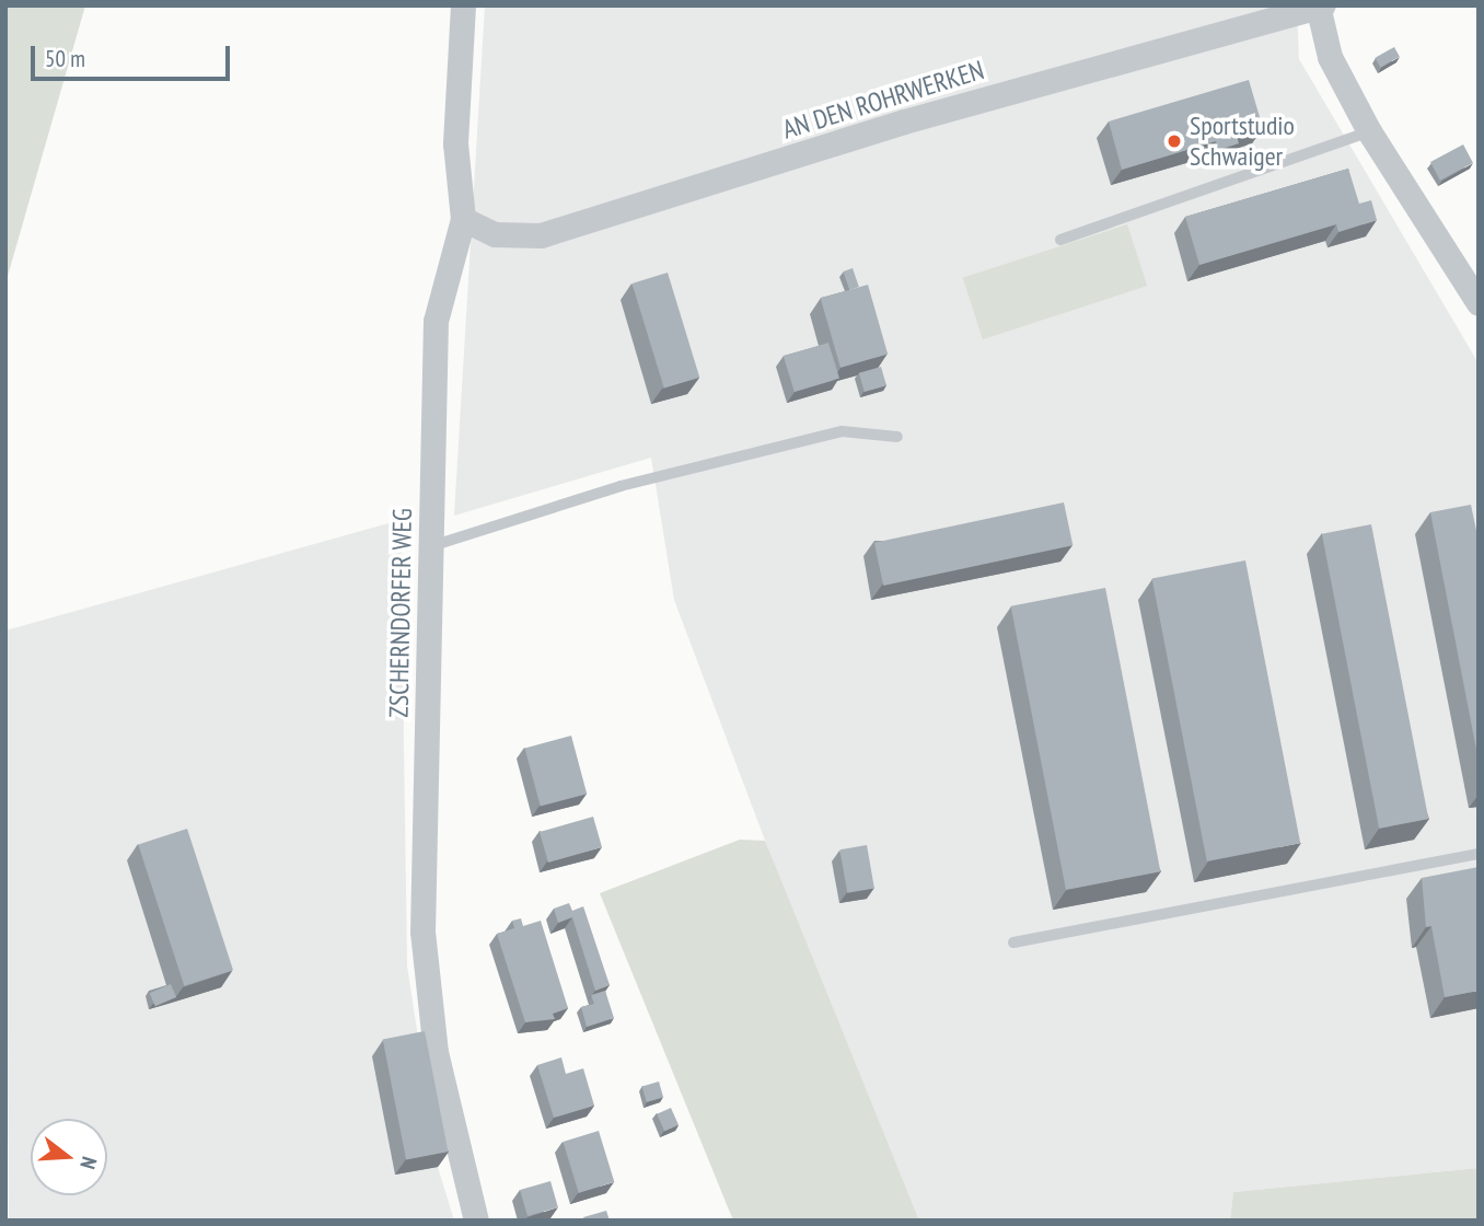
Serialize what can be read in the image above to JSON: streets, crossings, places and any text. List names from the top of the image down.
{
  "streets": {
    "street": ["AN DEN ROHRWERKEN", "ZSCHERNDORFER WEG"]
  },
  "crossings": [
    ["AN DEN ROHRWERKEN", "ZSCHERNDORFER WEG"]
  ],
  "places": ["Sportstudio Schwaiger"],
  "scale_bar": "50 m",
  "north": "right"
}
